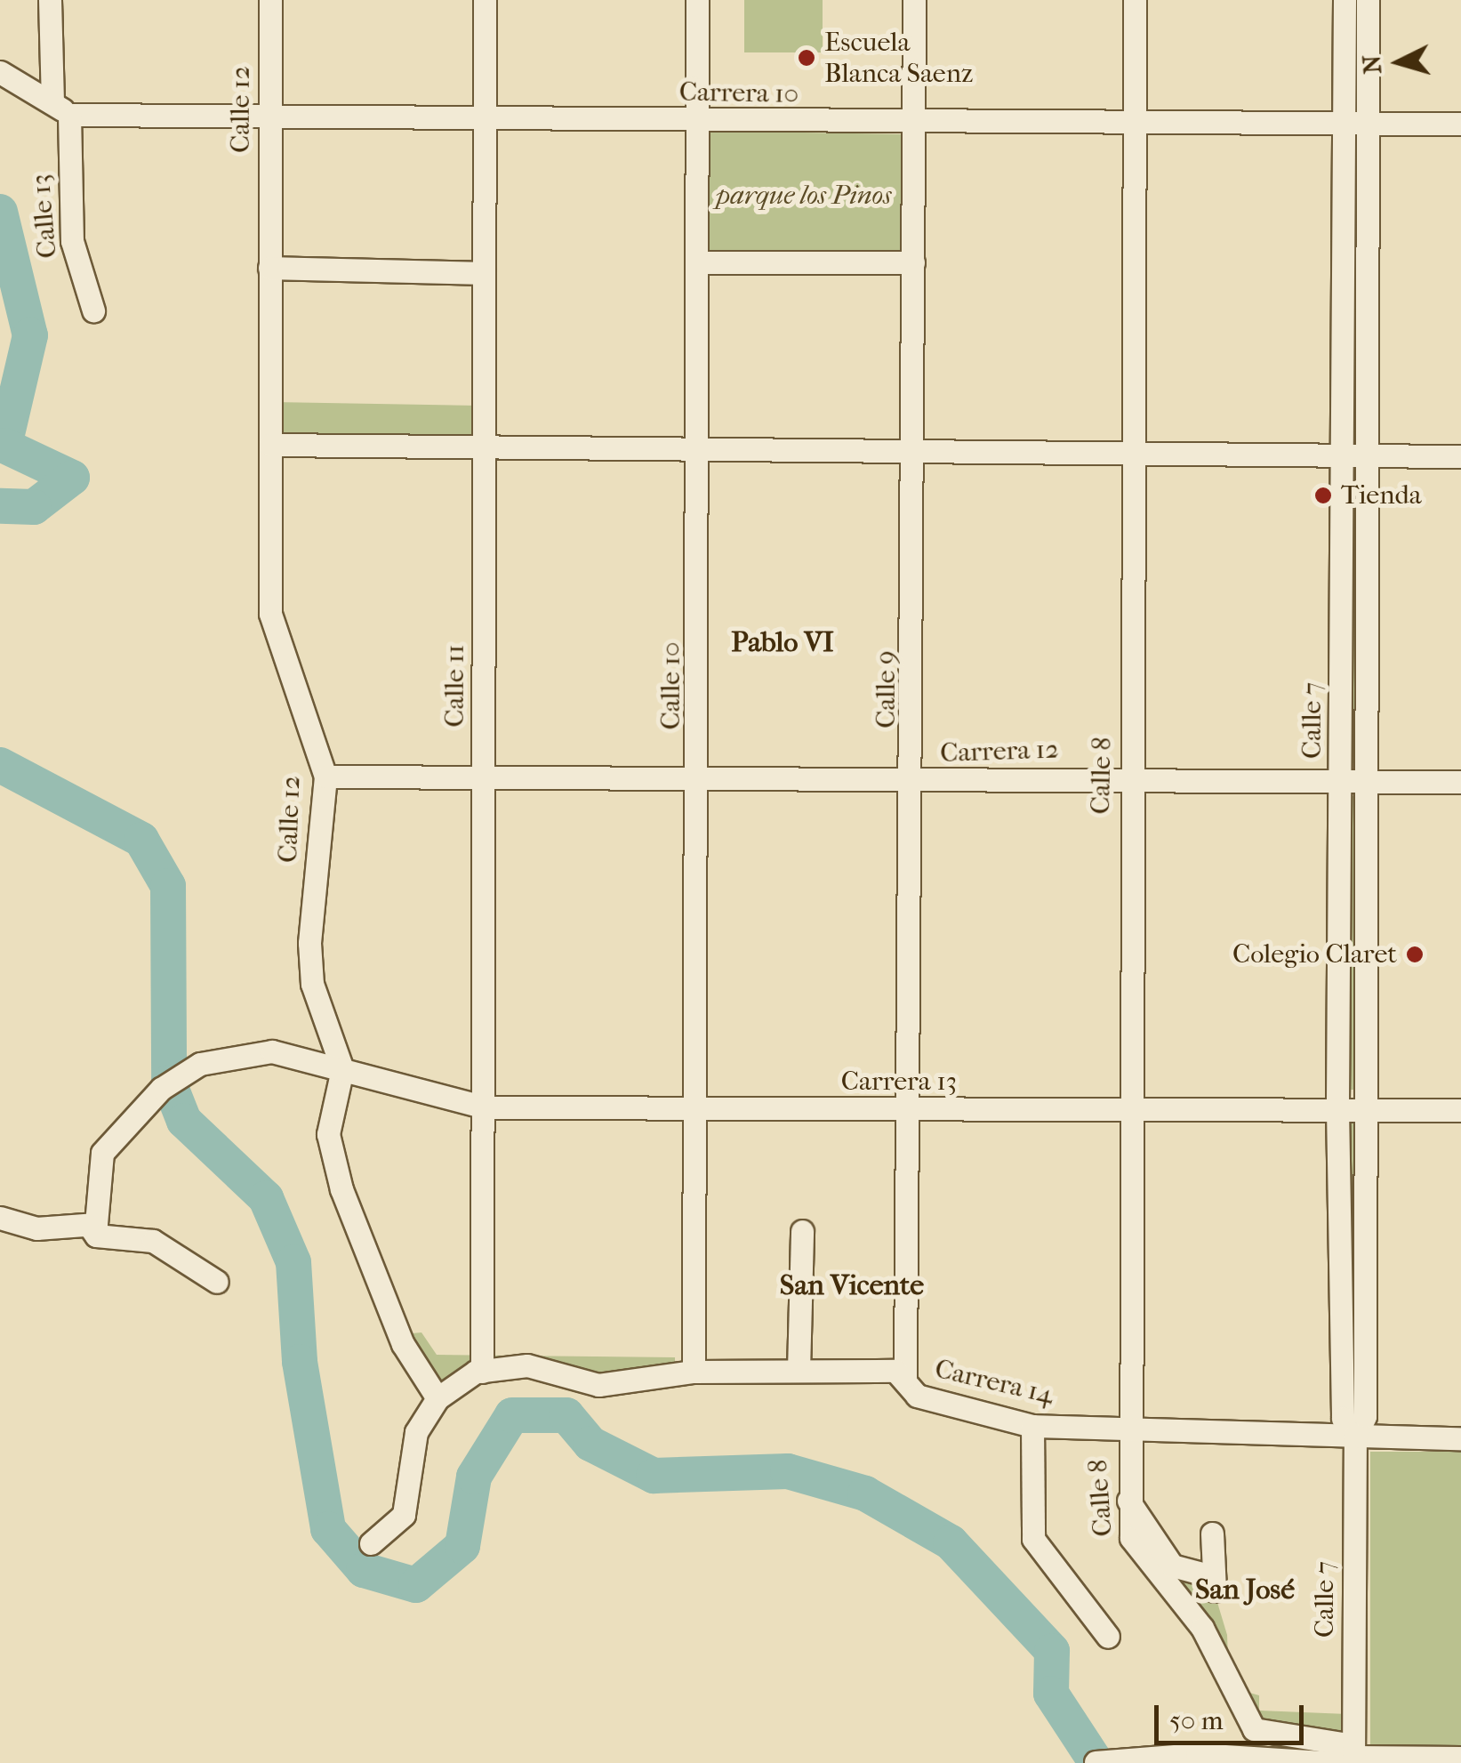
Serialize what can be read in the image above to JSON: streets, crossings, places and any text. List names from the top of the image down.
{
  "streets": {
    "street": [
      "Carrera 10",
      "Calle 12",
      "Calle 13",
      "Calle 11",
      "Calle 10",
      "Calle 9",
      "Calle 7",
      "Carrera 12",
      "Calle 8",
      "Carrera 13",
      "Carrera 14"
    ]
  },
  "crossings": [
    ["Carrera 10", "Calle 12"],
    ["Carrera 10", "Calle 13"],
    ["Carrera 10", "Calle 11"],
    ["Carrera 10", "Calle 10"],
    ["Carrera 10", "Calle 9"],
    ["Carrera 10", "Calle 7"],
    ["Carrera 10", "Calle 8"],
    ["Calle 12", "Carrera 12"],
    ["Calle 12", "Carrera 13"],
    ["Calle 11", "Carrera 12"],
    ["Calle 11", "Carrera 13"],
    ["Calle 11", "Carrera 14"],
    ["Calle 10", "Carrera 12"],
    ["Calle 10", "Carrera 13"],
    ["Calle 10", "Carrera 14"],
    ["Calle 9", "Carrera 12"],
    ["Calle 9", "Carrera 13"],
    ["Calle 9", "Carrera 14"],
    ["Calle 7", "Carrera 12"],
    ["Calle 7", "Calle 8"],
    ["Calle 7", "Carrera 13"],
    ["Calle 7", "Carrera 14"],
    ["Carrera 12", "Calle 8"],
    ["Calle 8", "Carrera 13"],
    ["Calle 8", "Carrera 14"]
  ],
  "districts": ["Pablo VI", "San Vicente", "San José"],
  "parks": ["parque los Pinos"],
  "places": ["Escuela Blanca Saenz", "Tienda", "Colegio Claret"],
  "scale_bar": "50 m",
  "north": "left"
}
